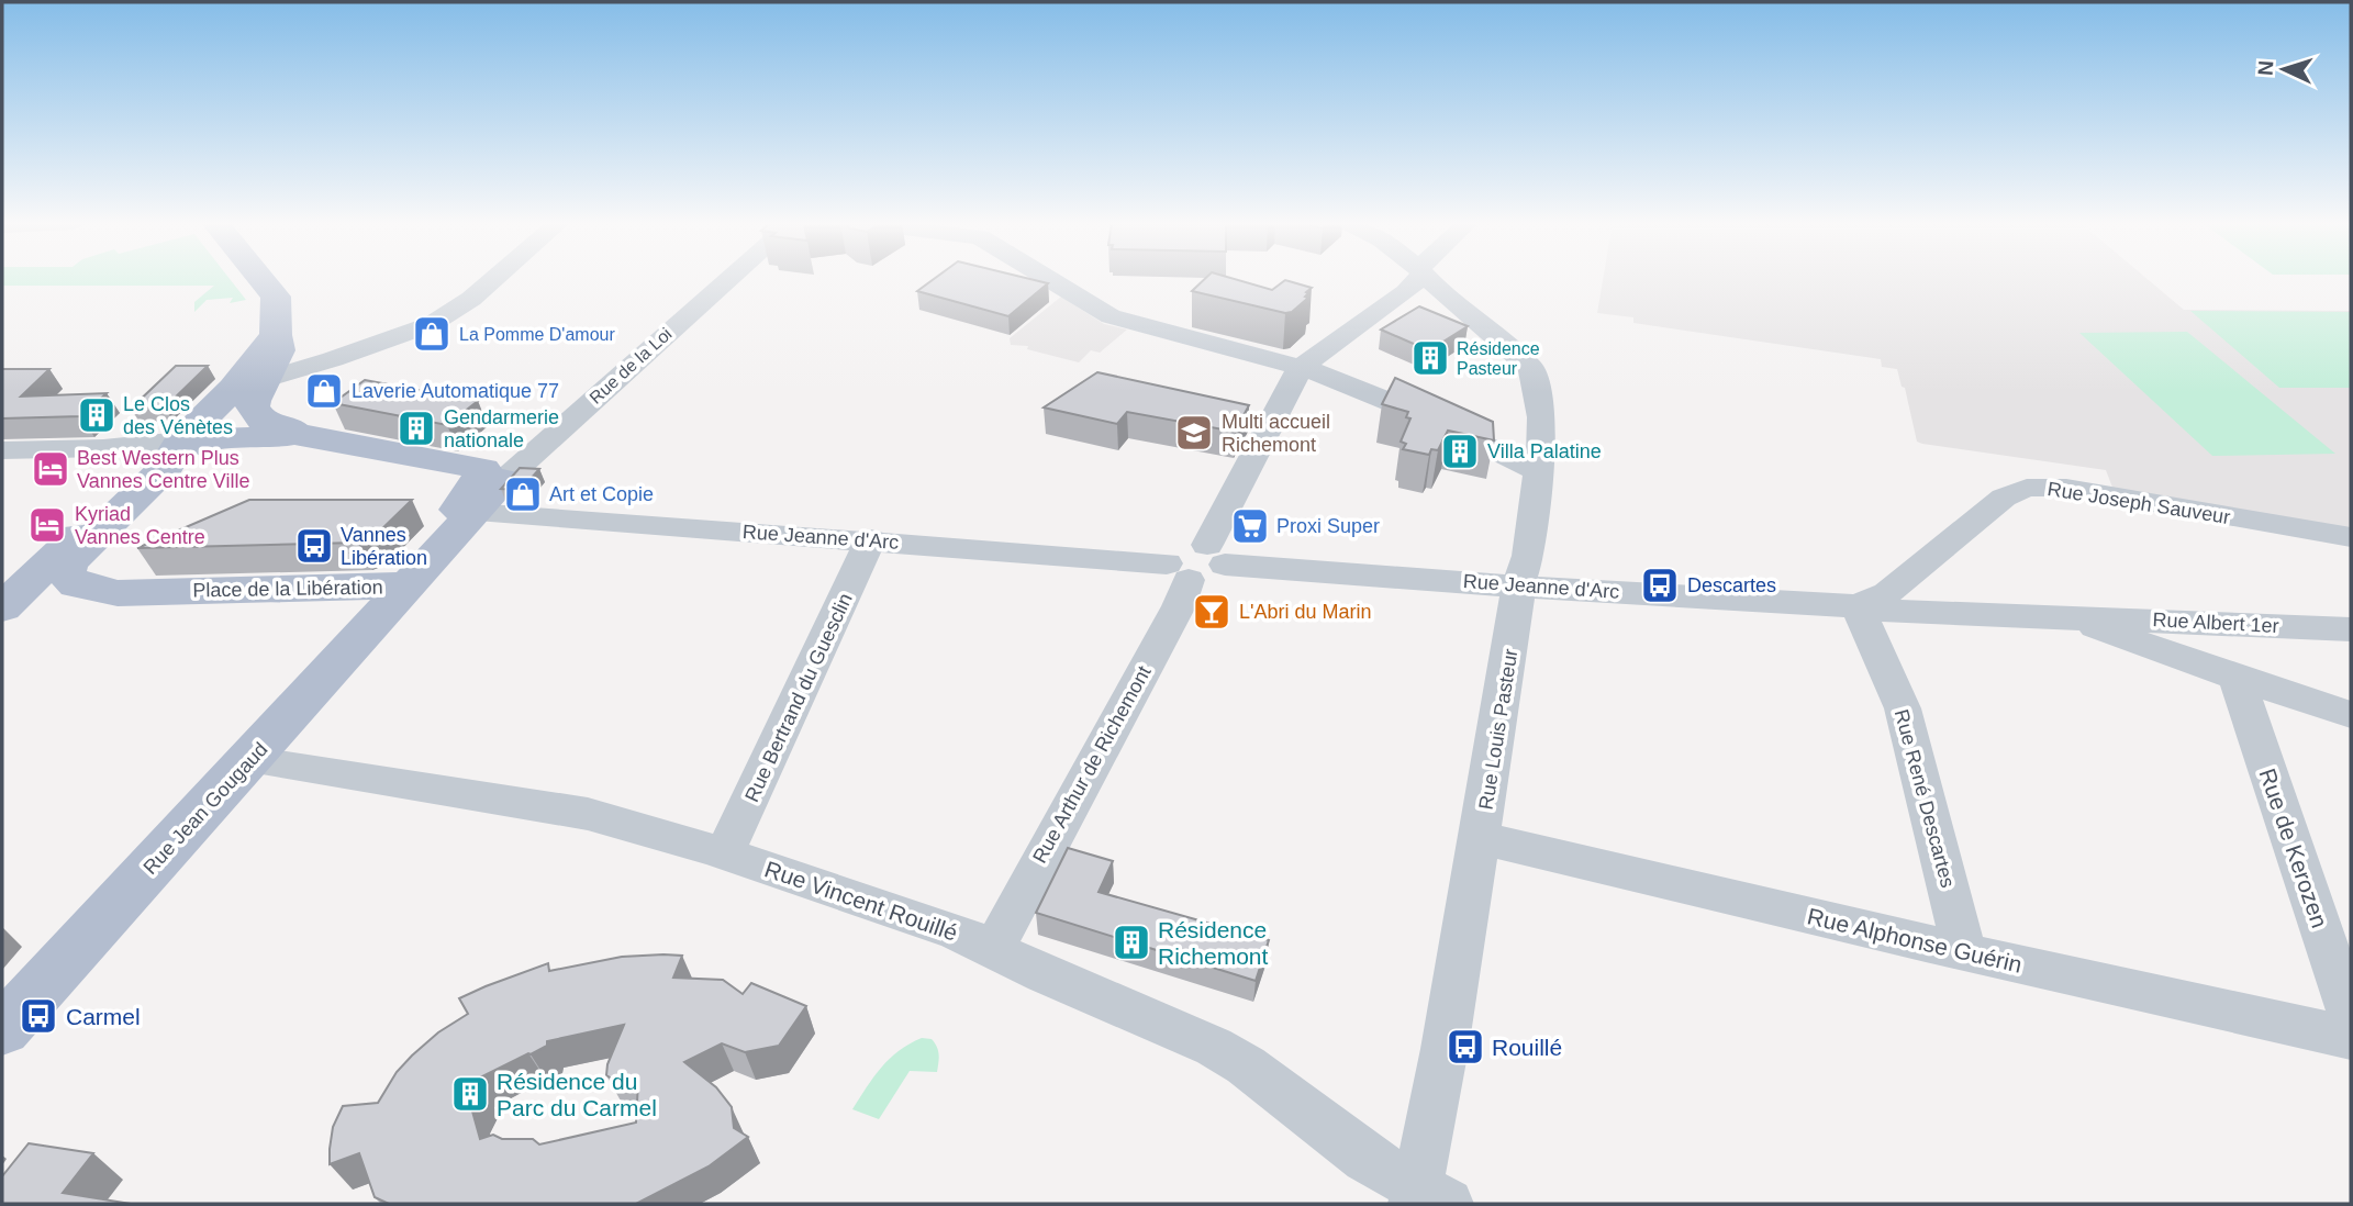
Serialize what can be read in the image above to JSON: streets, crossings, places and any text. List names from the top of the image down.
{
  "streets": {
    "main road": ["Place de la Libération", "Rue Jean Gougaud"],
    "street": [
      "Rue de la Loi",
      "Rue Joseph Sauveur",
      "Rue Jeanne d'Arc",
      "Rue Albert 1er",
      "Rue Bertrand du Guesclin",
      "Rue Louis Pasteur",
      "Rue Arthur de Richemont",
      "Rue René Descartes",
      "Rue de Kerozen",
      "Rue Vincent Rouillé",
      "Rue Alphonse Guérin"
    ]
  },
  "crossings": [
    ["Rue de la Loi", "Place de la Libération"],
    ["Rue Joseph Sauveur", "Rue Jeanne d'Arc"],
    ["Rue Joseph Sauveur", "Rue Albert 1er"],
    ["Rue Joseph Sauveur", "Rue René Descartes"],
    ["Rue Jeanne d'Arc", "Place de la Libération"],
    ["Rue Jeanne d'Arc", "Rue Albert 1er"],
    ["Rue Jeanne d'Arc", "Rue Bertrand du Guesclin"],
    ["Rue Jeanne d'Arc", "Rue Louis Pasteur"],
    ["Rue Jeanne d'Arc", "Rue Arthur de Richemont"],
    ["Rue Jeanne d'Arc", "Rue René Descartes"],
    ["Place de la Libération", "Rue Jean Gougaud"],
    ["Rue Albert 1er", "Rue René Descartes"],
    ["Rue Albert 1er", "Rue de Kerozen"],
    ["Rue Bertrand du Guesclin", "Rue Vincent Rouillé"],
    ["Rue Louis Pasteur", "Rue Arthur de Richemont"],
    ["Rue Louis Pasteur", "Rue Vincent Rouillé"],
    ["Rue Louis Pasteur", "Rue Alphonse Guérin"],
    ["Rue Arthur de Richemont", "Rue Vincent Rouillé"],
    ["Rue René Descartes", "Rue Alphonse Guérin"],
    ["Rue Jean Gougaud", "Rue Vincent Rouillé"]
  ],
  "places": {
    "shop": ["La Pomme D'amour", "Laverie Automatique 77", "Art et Copie"],
    "building": [
      "Résidence Pasteur",
      "Le Clos des Vénètes",
      "Gendarmerie nationale",
      "Villa Palatine",
      "Résidence Richemont",
      "Résidence du Parc du Carmel"
    ],
    "school or university": ["Multi accueil Richemont"],
    "hotel": ["Best Western Plus Vannes Centre Ville", "Kyriad Vannes Centre"],
    "supermarket": ["Proxi Super"],
    "bus stop": [
      "Vannes Libération",
      "Descartes",
      "Carmel",
      "Rouillé"
    ],
    "bar": ["L'Abri du Marin"]
  },
  "north": "left"
}
